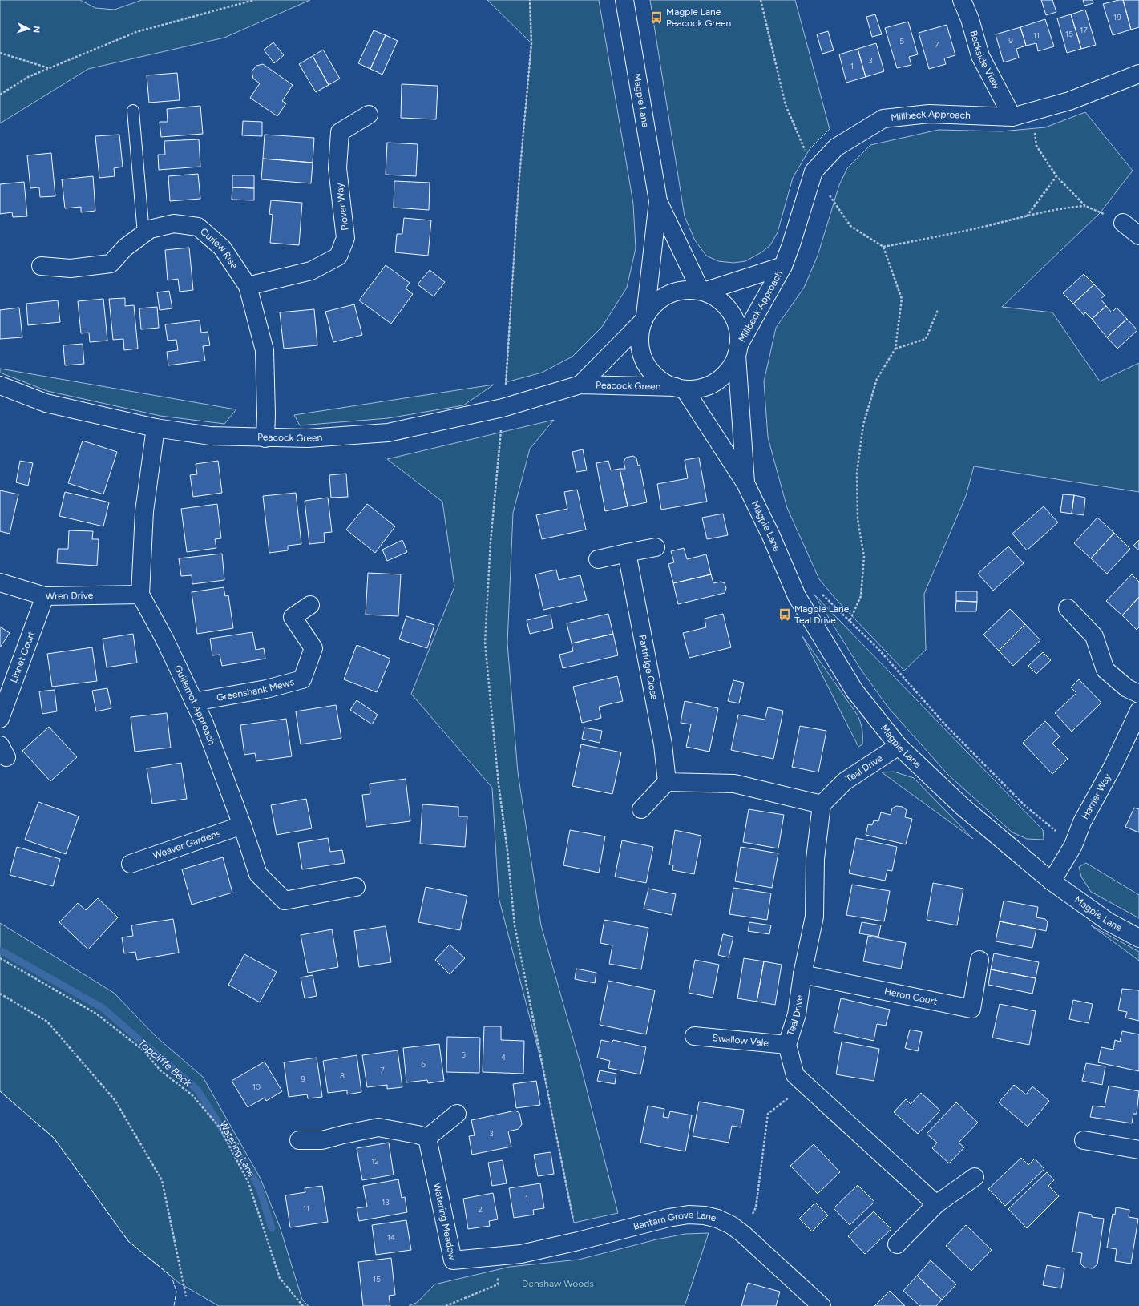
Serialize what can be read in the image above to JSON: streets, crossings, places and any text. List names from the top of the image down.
{
  "streets": {
    "street": [
      "Beckside View",
      "Magpie Lane",
      "Millbeck Approach",
      "Plover Way",
      "Curlew Rise",
      "Peacock Green",
      "Wren Drive",
      "Linnet Court",
      "Partridge Close",
      "Greenshank Mews",
      "Guillemot Approach",
      "Teal Drive",
      "Harrier Way",
      "Weaver Gardens",
      "Heron Court",
      "Swallow Vale",
      "Watering Meadow",
      "Bantam Grove Lane"
    ],
    "path": ["Watering Lane"]
  },
  "crossings": [
    ["Beckside View", "Millbeck Approach"],
    ["Magpie Lane", "Millbeck Approach"],
    ["Magpie Lane", "Peacock Green"],
    ["Magpie Lane", "Teal Drive"],
    ["Magpie Lane", "Harrier Way"],
    ["Millbeck Approach", "Peacock Green"],
    ["Plover Way", "Curlew Rise"],
    ["Curlew Rise", "Peacock Green"],
    ["Wren Drive", "Linnet Court"],
    ["Wren Drive", "Guillemot Approach"],
    ["Greenshank Mews", "Guillemot Approach"],
    ["Guillemot Approach", "Weaver Gardens"],
    ["Teal Drive", "Heron Court"],
    ["Teal Drive", "Swallow Vale"],
    ["Watering Meadow", "Bantam Grove Lane"]
  ],
  "water": ["Topcliffe Beck"],
  "parks": ["Denshaw Woods"],
  "places": {
    "bus stop": ["Magpie Lane Peacock Green", "Magpie Lane Teal Drive"]
  },
  "house_numbers": [
    "19",
    "17",
    "15",
    "11",
    "9",
    "5",
    "7",
    "3",
    "1",
    "5",
    "4",
    "6",
    "7",
    "8",
    "9",
    "10",
    "3",
    "12",
    "1",
    "13",
    "11",
    "2",
    "14",
    "15"
  ],
  "north": "right"
}
